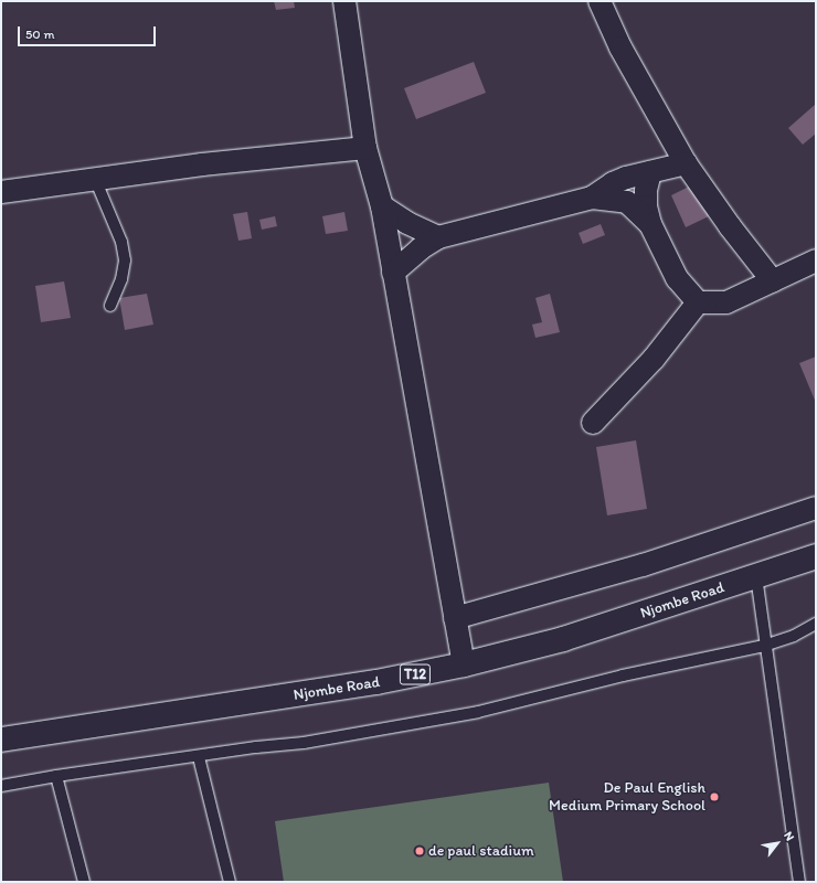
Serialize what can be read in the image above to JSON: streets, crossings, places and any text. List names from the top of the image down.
{
  "streets": {
    "highway": ["Njombe Road", "T12"]
  },
  "places": ["De Paul English Medium Primary School", "de paul stadium"],
  "scale_bar": "50 m",
  "north": "top right"
}
